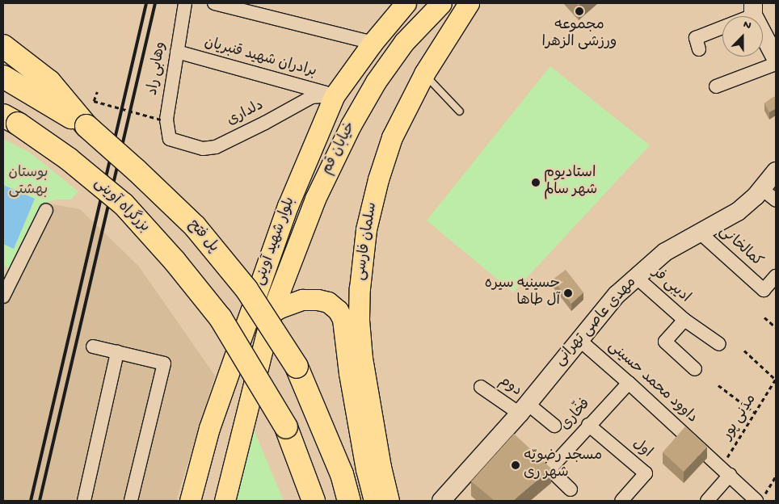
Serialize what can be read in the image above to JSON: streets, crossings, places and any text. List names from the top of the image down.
{
  "streets": {
    "highway": ["بزرگراه آوینی", "پل فتح"],
    "main road": ["خیابان قم", "بلوار شهید آوینی", "سلمان فارسی"],
    "street": [
      "برادران شهید قنبریان",
      "وهابی راد",
      "دلداری",
      "کمالخانی",
      "ادیبی فر",
      "مهدی عاصی تهرانی",
      "داوود محمد حسینی",
      "دوم",
      "فخّاری",
      "اول"
    ],
    "path": ["مدنی پور"]
  },
  "crossings": [
    ["برادران شهید قنبریان", "وهابی راد"],
    ["برادران شهید قنبریان", "دلداری"],
    ["برادران شهید قنبریان", "بلوار شهید آوینی"],
    ["وهابی راد", "دلداری"],
    ["دلداری", "بلوار شهید آوینی"],
    ["کمالخانی", "مهدی عاصی تهرانی"],
    ["ادیبی فر", "مهدی عاصی تهرانی"],
    ["مهدی عاصی تهرانی", "داوود محمد حسینی"],
    ["مهدی عاصی تهرانی", "دوم"],
    ["داوود محمد حسینی", "فخّاری"],
    ["داوود محمد حسینی", "مدنی پور"],
    ["فخّاری", "اول"]
  ],
  "parks": ["بوستان بهشتی"],
  "places": [
    "مجموعه ورزشی الزهرا",
    "استادیوم شهر سالم",
    "حسینیه سیره آل طاها",
    "مسجد رضویّه شهر ری"
  ],
  "north": "top"
}
